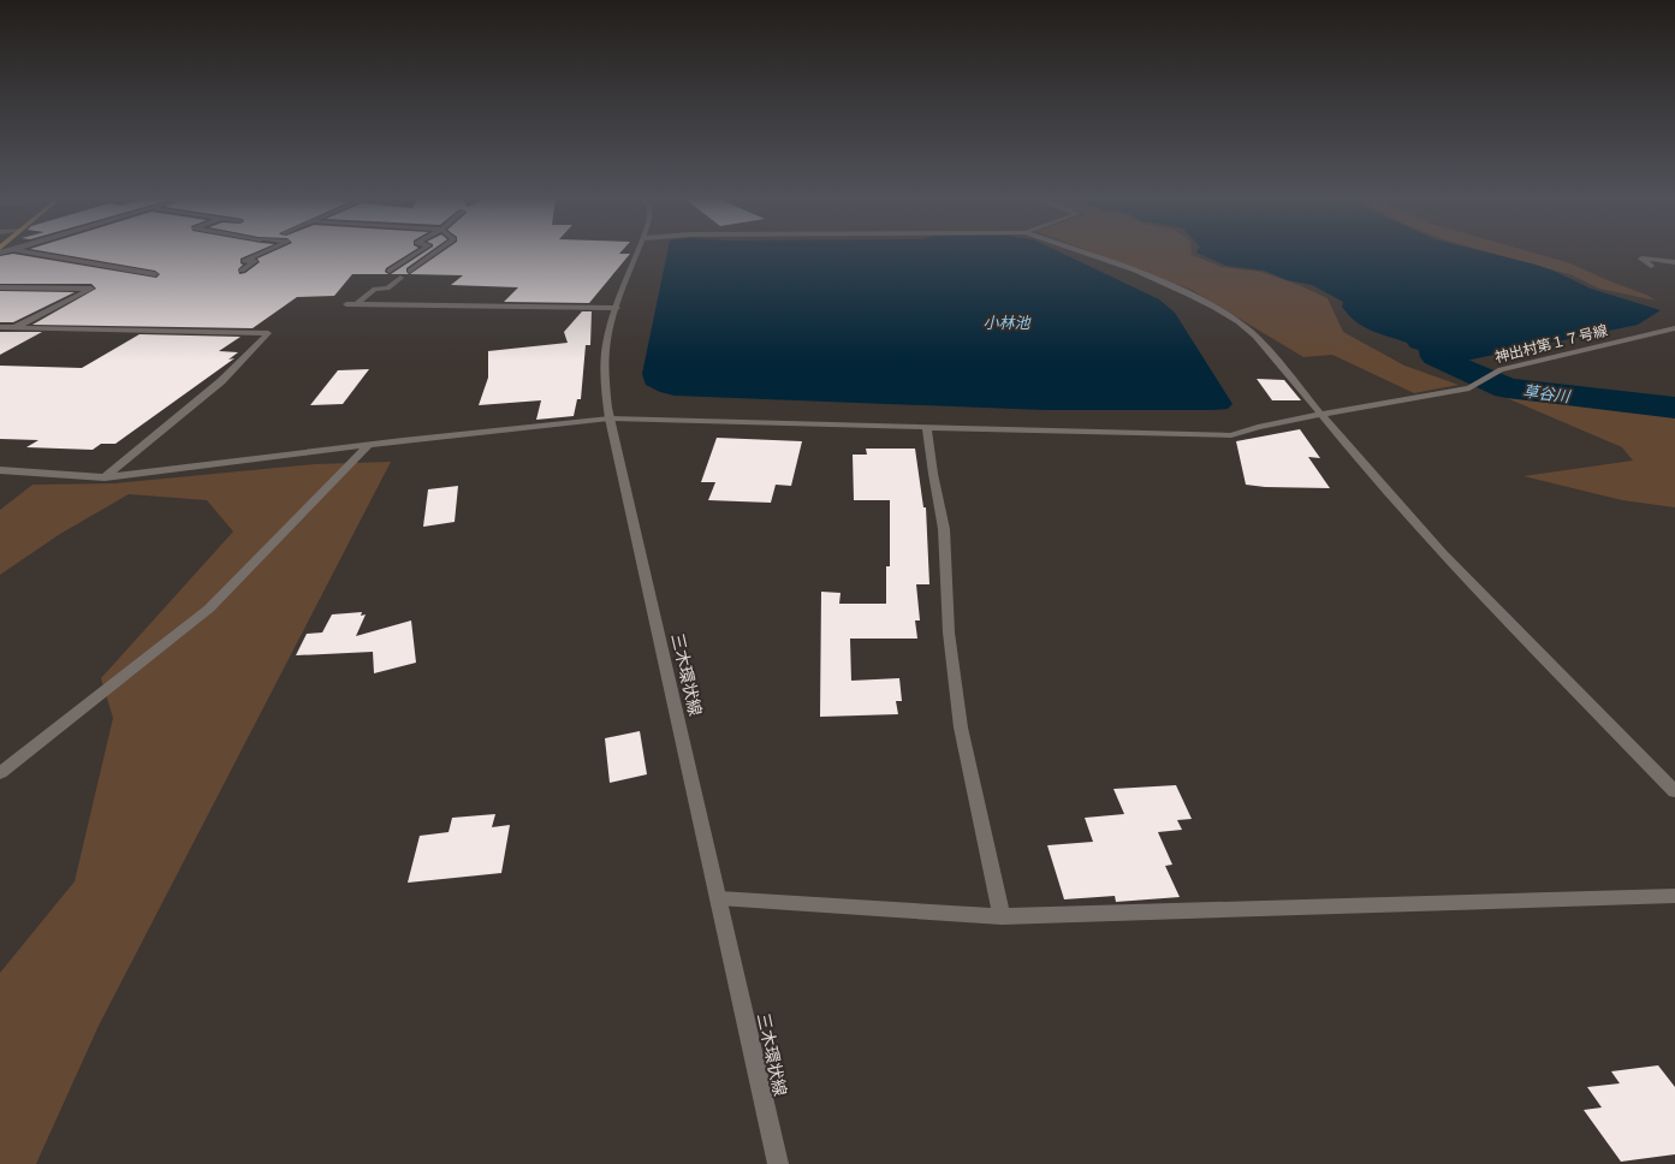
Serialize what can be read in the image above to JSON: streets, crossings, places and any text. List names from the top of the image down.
{
  "streets": {
    "street": ["神出村第１７号線", "三木環状線"]
  },
  "crossings": [
    ["神出村第１７号線", "三木環状線"]
  ],
  "water": ["小林池", "草谷川"]
}
